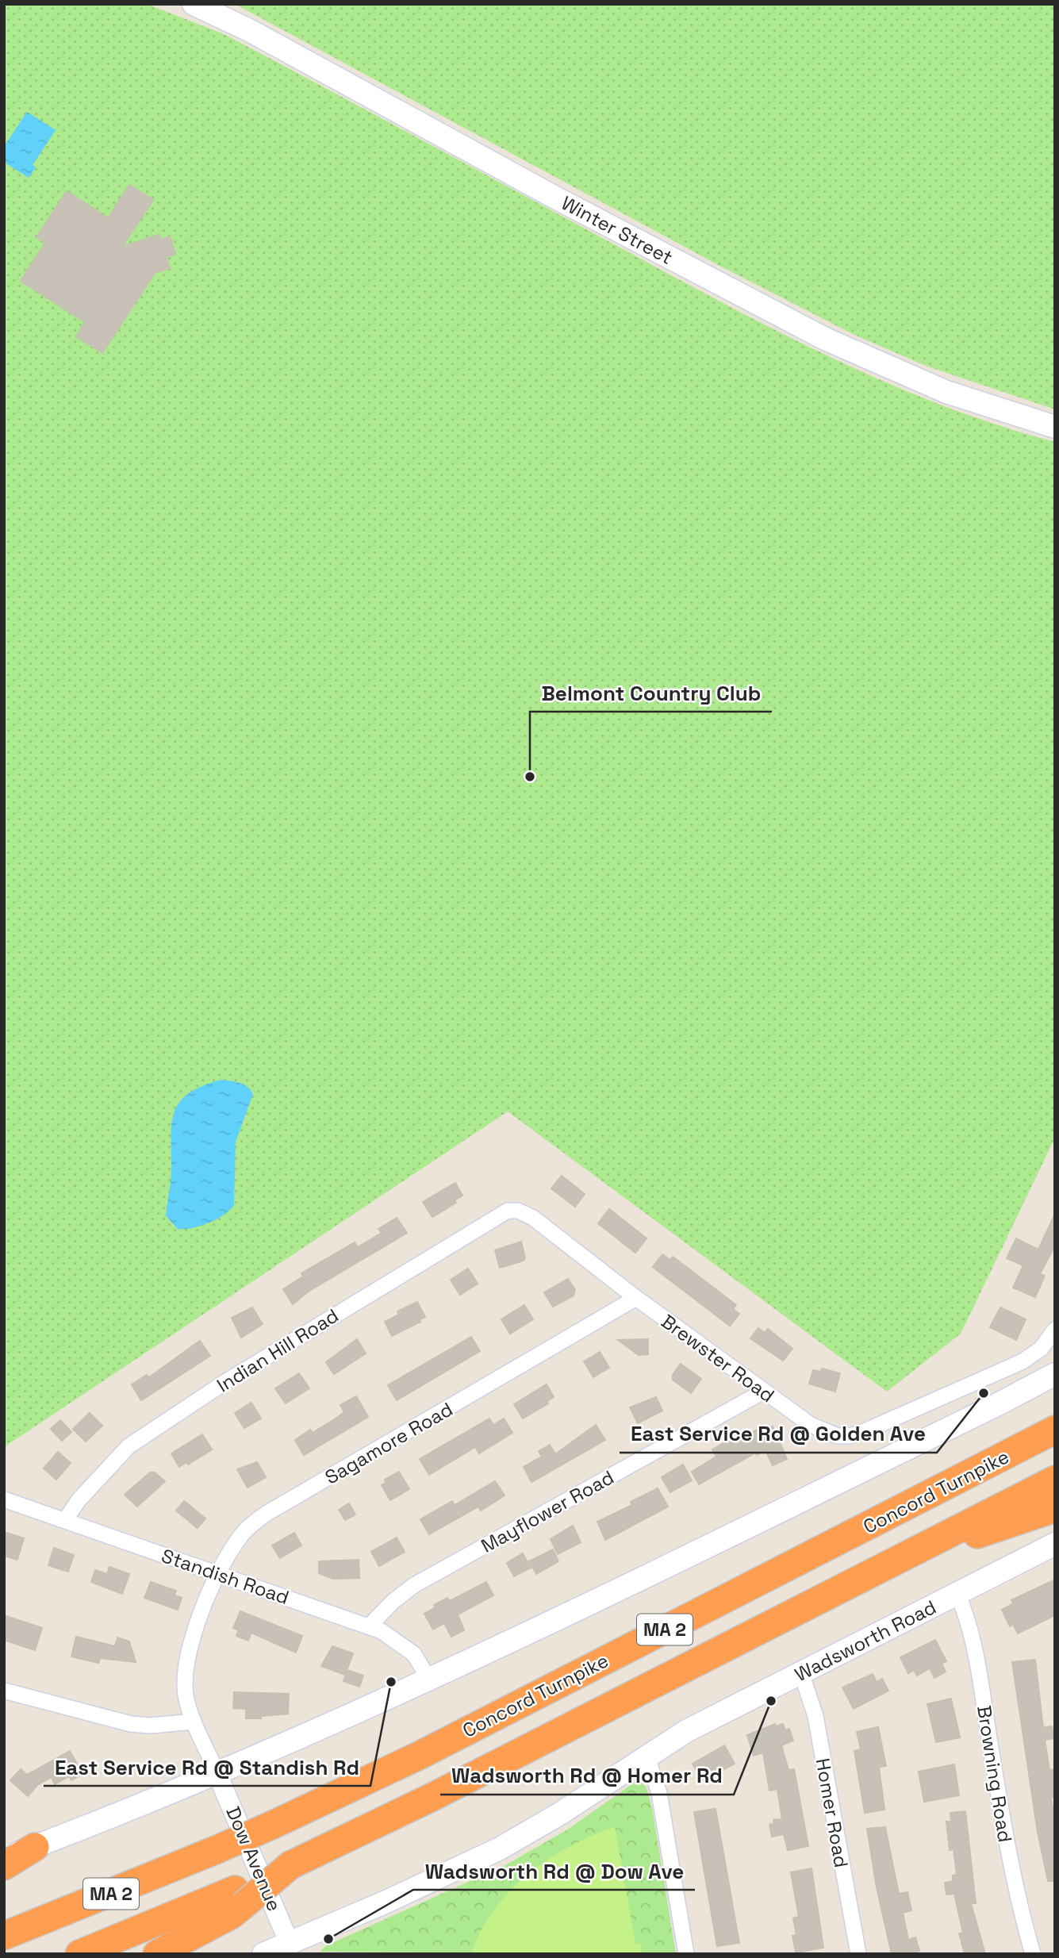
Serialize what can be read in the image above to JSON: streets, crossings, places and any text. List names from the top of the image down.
{
  "streets": {
    "highway": ["Concord Turnpike", "MA 2"],
    "main road": ["Winter Street", "Wadsworth Road"],
    "street": [
      "Indian Hill Road",
      "Brewster Road",
      "Sagamore Road",
      "Mayflower Road",
      "Standish Road",
      "Browning Road",
      "Homer Road",
      "Dow Avenue"
    ]
  },
  "crossings": [
    ["Indian Hill Road", "Brewster Road"],
    ["Indian Hill Road", "Standish Road"],
    ["Brewster Road", "Sagamore Road"],
    ["Brewster Road", "Mayflower Road"],
    ["Sagamore Road", "Standish Road"],
    ["Sagamore Road", "Dow Avenue"],
    ["Mayflower Road", "Standish Road"],
    ["Wadsworth Road", "Browning Road"],
    ["Wadsworth Road", "Homer Road"],
    ["Wadsworth Road", "Dow Avenue"]
  ],
  "places": [
    "Belmont Country Club",
    "East Service Rd @ Golden Ave",
    "East Service Rd @ Standish Rd",
    "Wadsworth Rd @ Homer Rd",
    "Wadsworth Rd @ Dow Ave"
  ]
}
